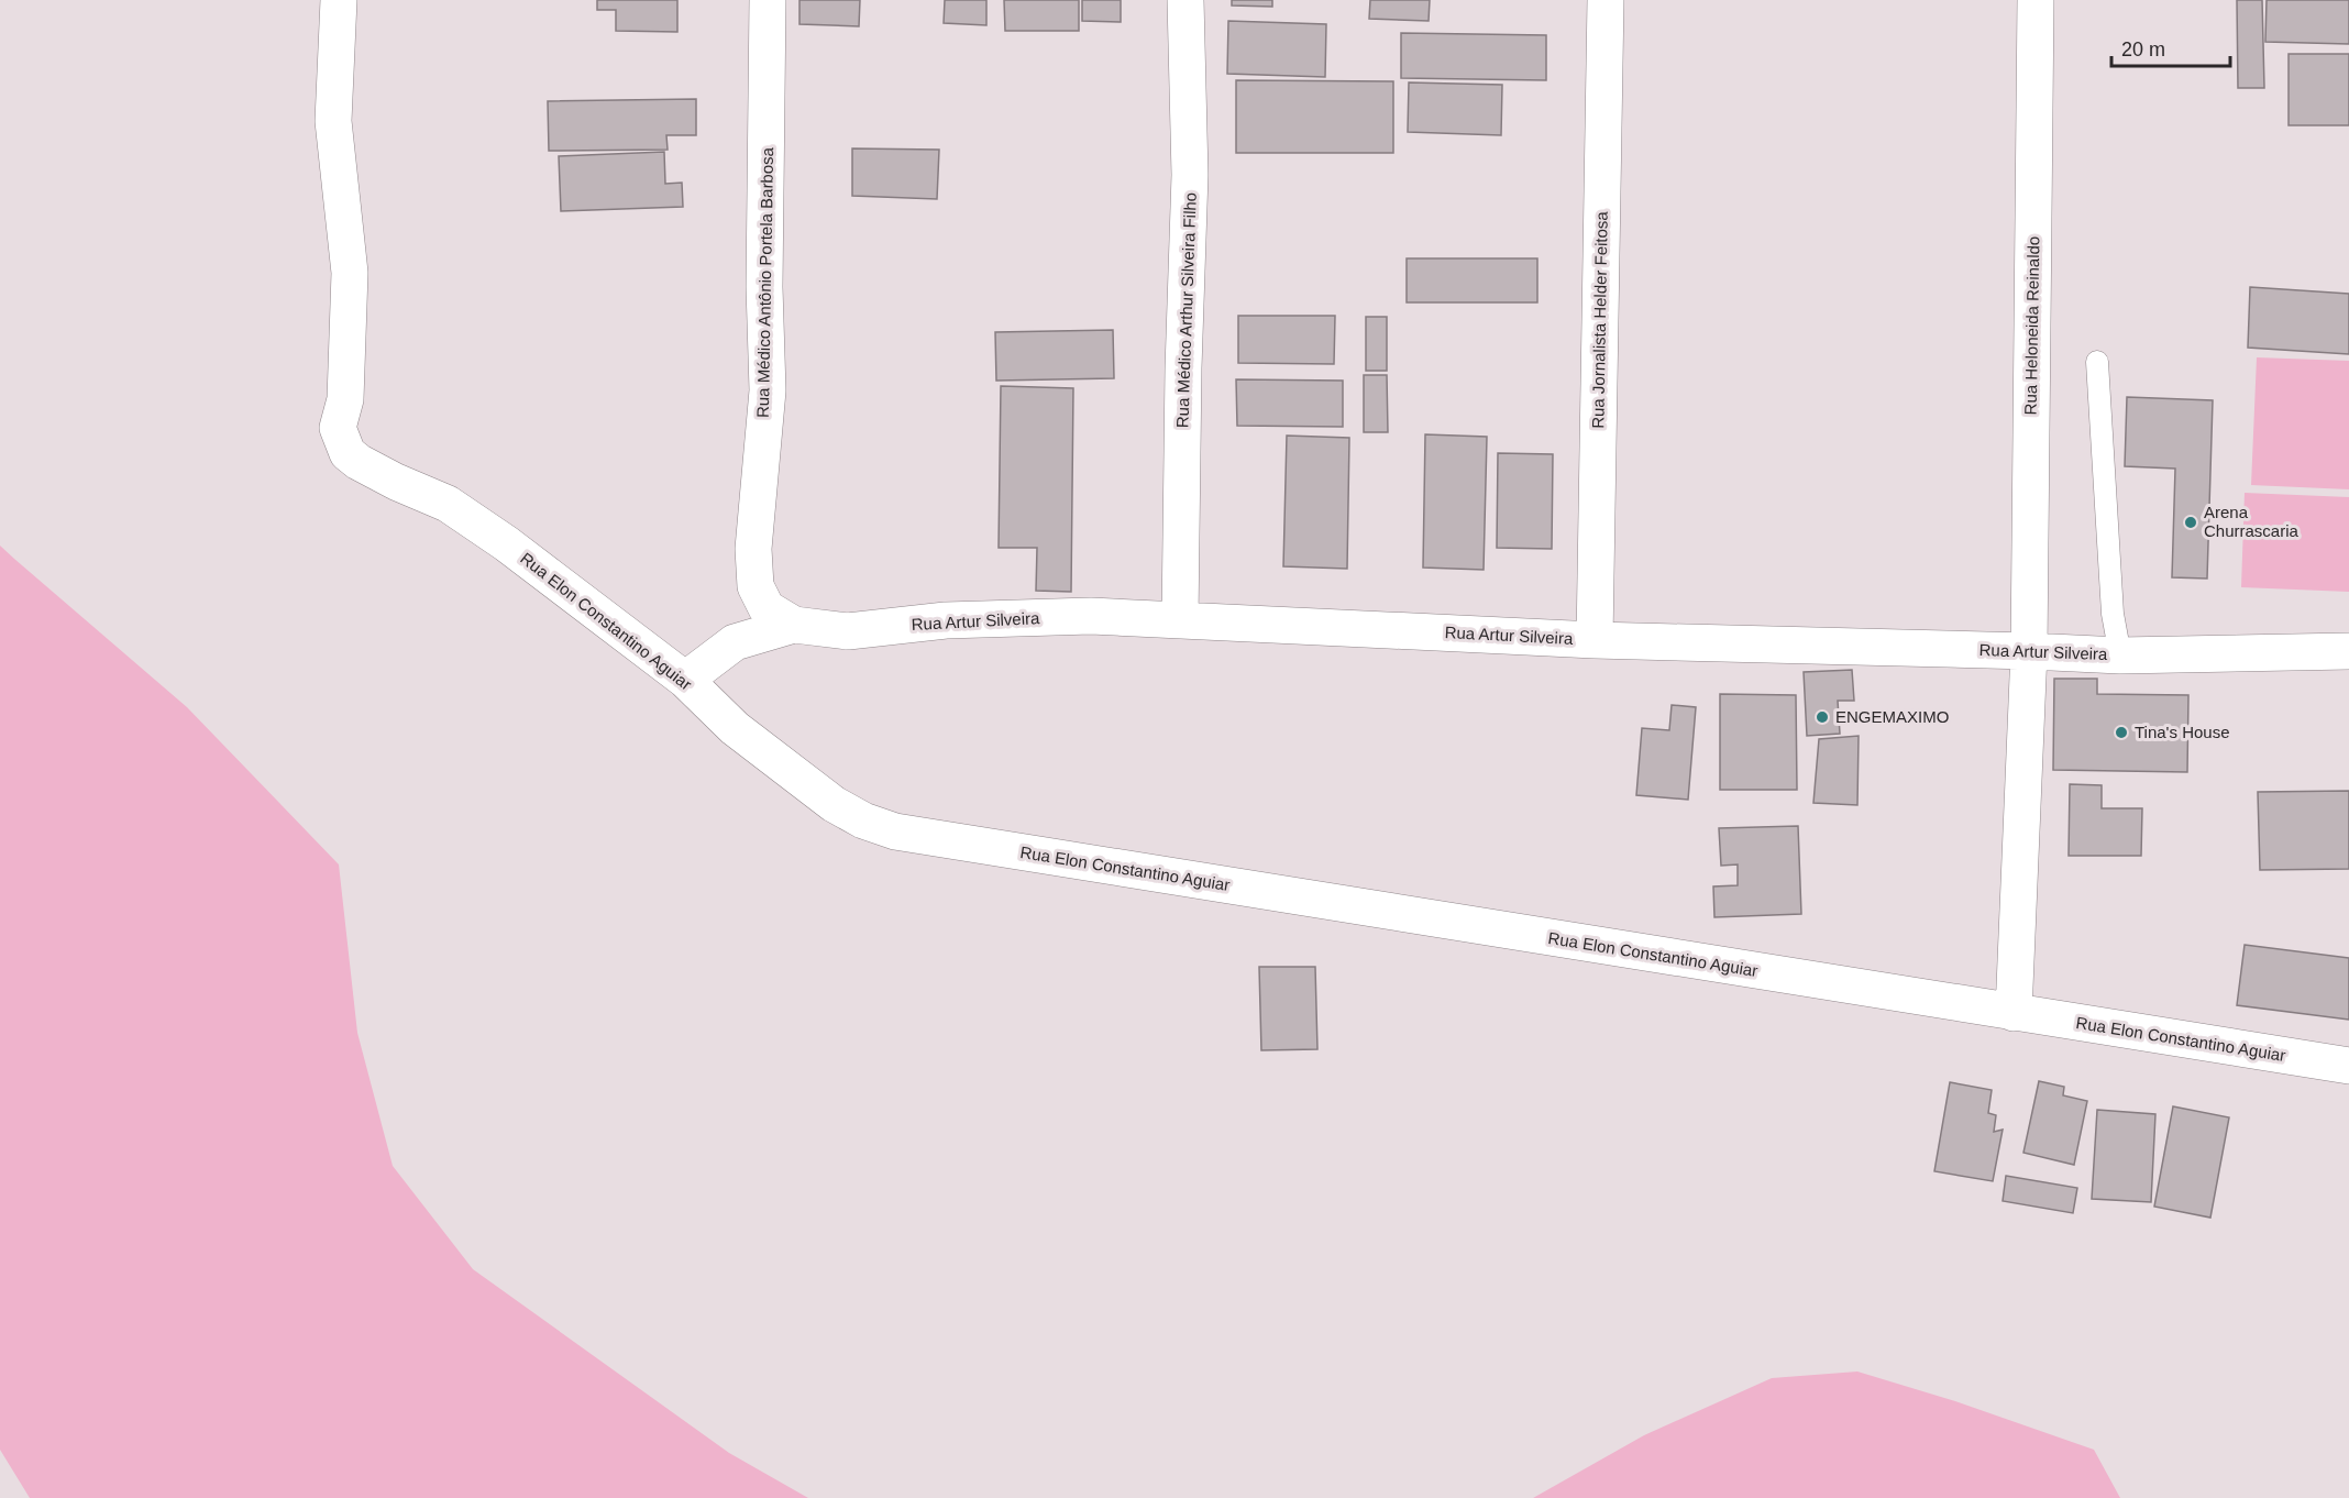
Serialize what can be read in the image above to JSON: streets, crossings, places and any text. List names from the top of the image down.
{
  "streets": {
    "street": [
      "Rua Médico Antônio Portela Barbosa",
      "Rua Médico Arthur Silveira Filho",
      "Rua Jornalista Helder Feitosa",
      "Rua Heloneida Reinaldo",
      "Rua Elon Constantino Aguiar",
      "Rua Artur Silveira"
    ]
  },
  "crossings": [
    ["Rua Médico Antônio Portela Barbosa", "Rua Artur Silveira"],
    ["Rua Médico Arthur Silveira Filho", "Rua Artur Silveira"],
    ["Rua Jornalista Helder Feitosa", "Rua Artur Silveira"],
    ["Rua Heloneida Reinaldo", "Rua Elon Constantino Aguiar"],
    ["Rua Heloneida Reinaldo", "Rua Artur Silveira"],
    ["Rua Elon Constantino Aguiar", "Rua Artur Silveira"]
  ],
  "places": ["Arena Churrascaria", "ENGEMAXIMO", "Tina's House"],
  "scale_bar": "20 m"
}
